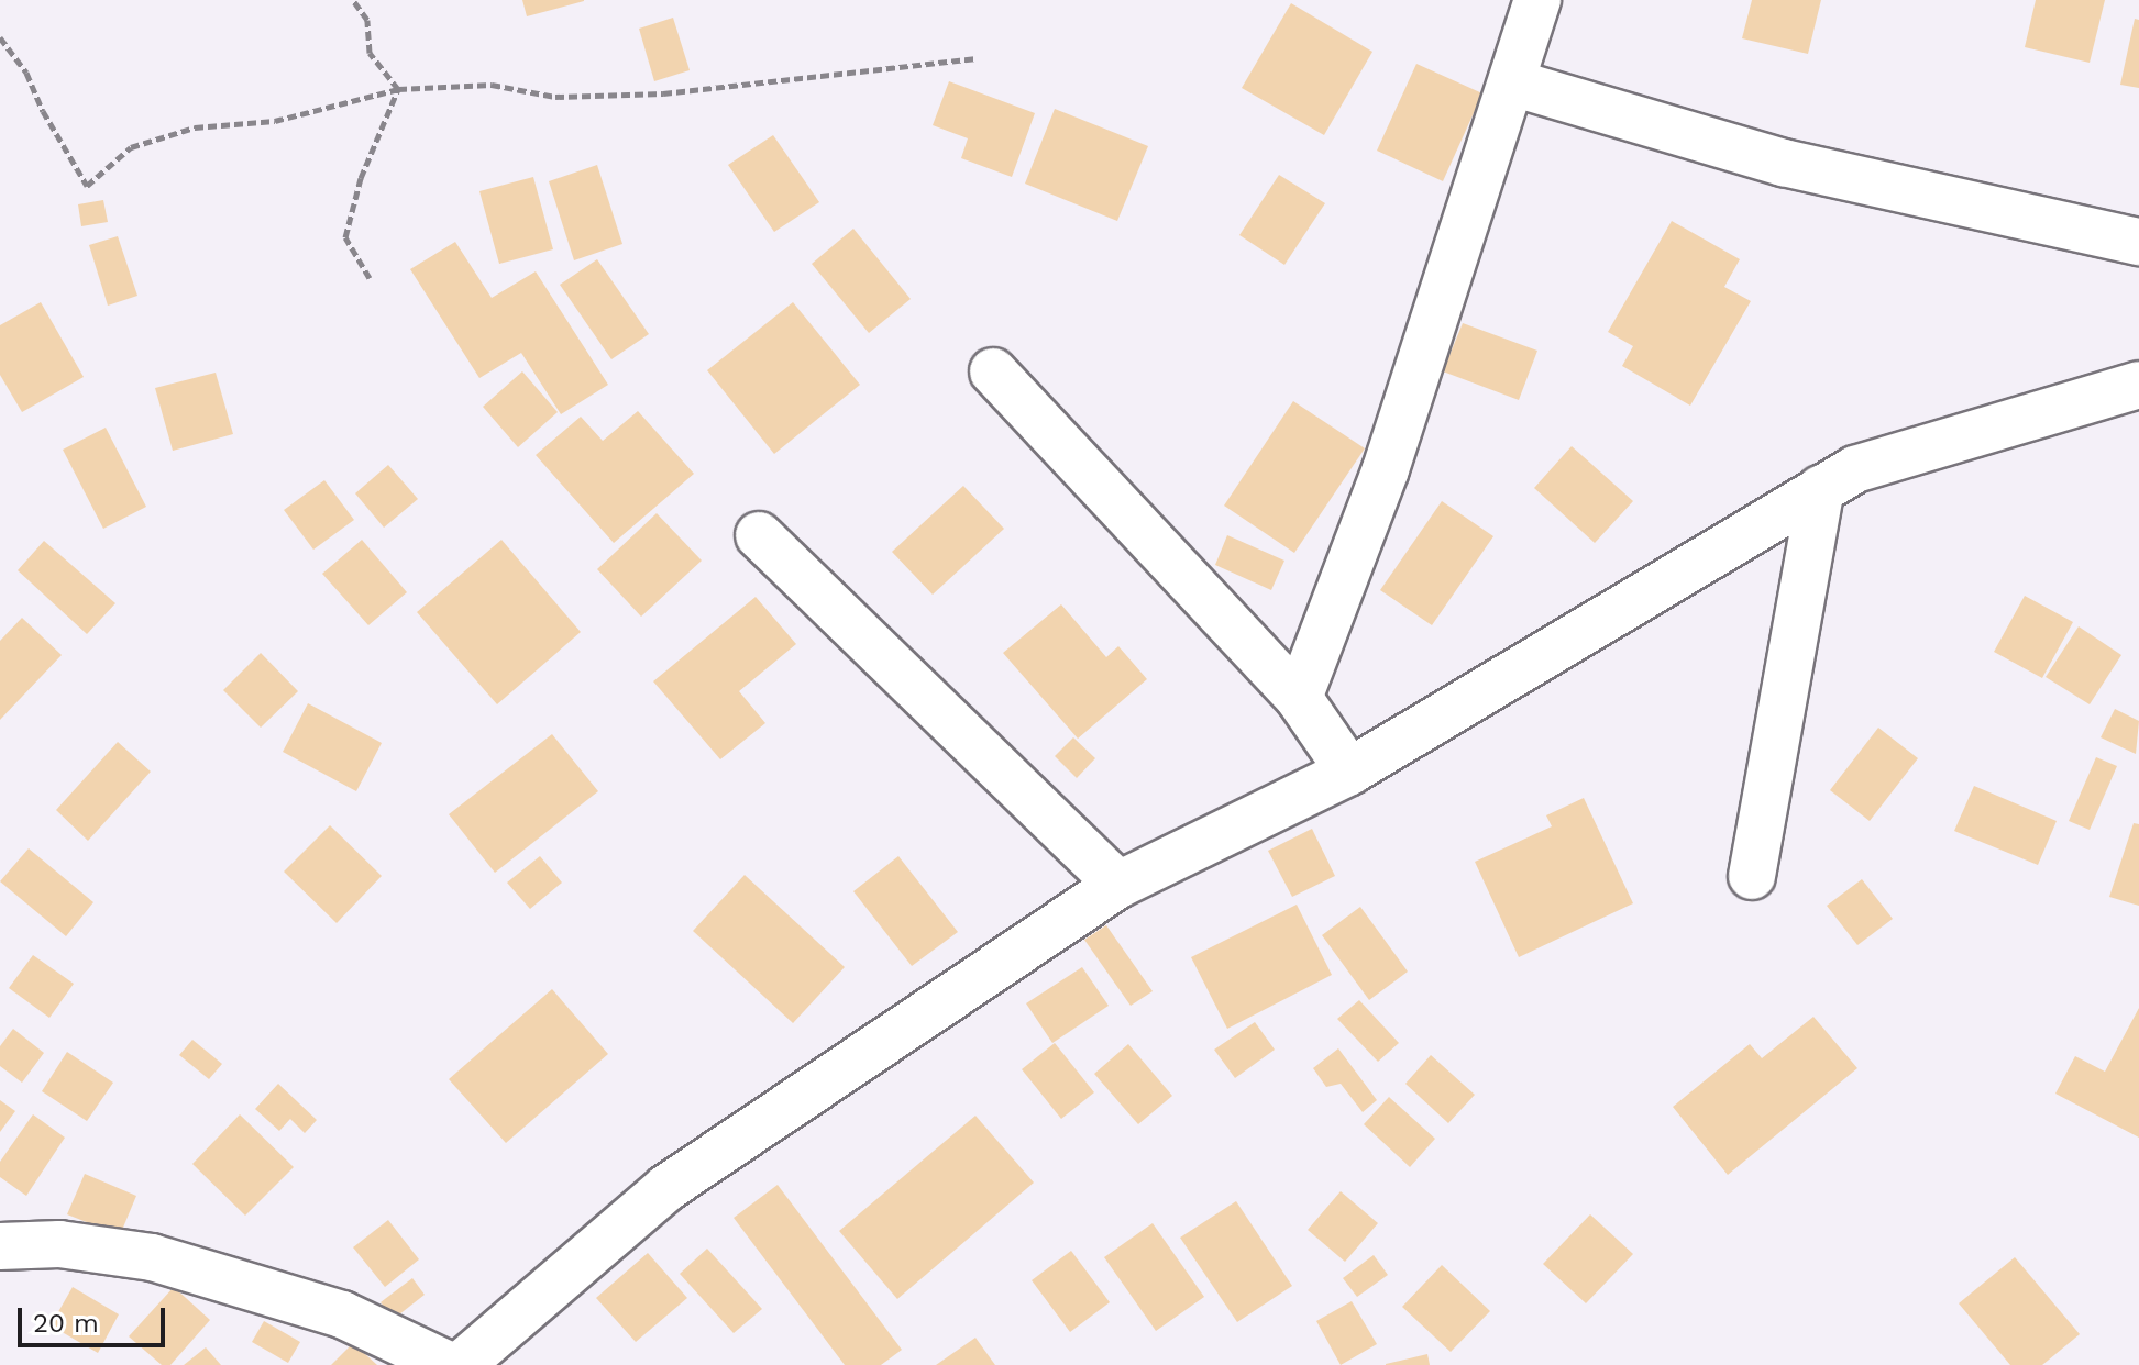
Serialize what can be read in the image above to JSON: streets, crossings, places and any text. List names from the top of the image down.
{
  "scale_bar": "20 m"
}
